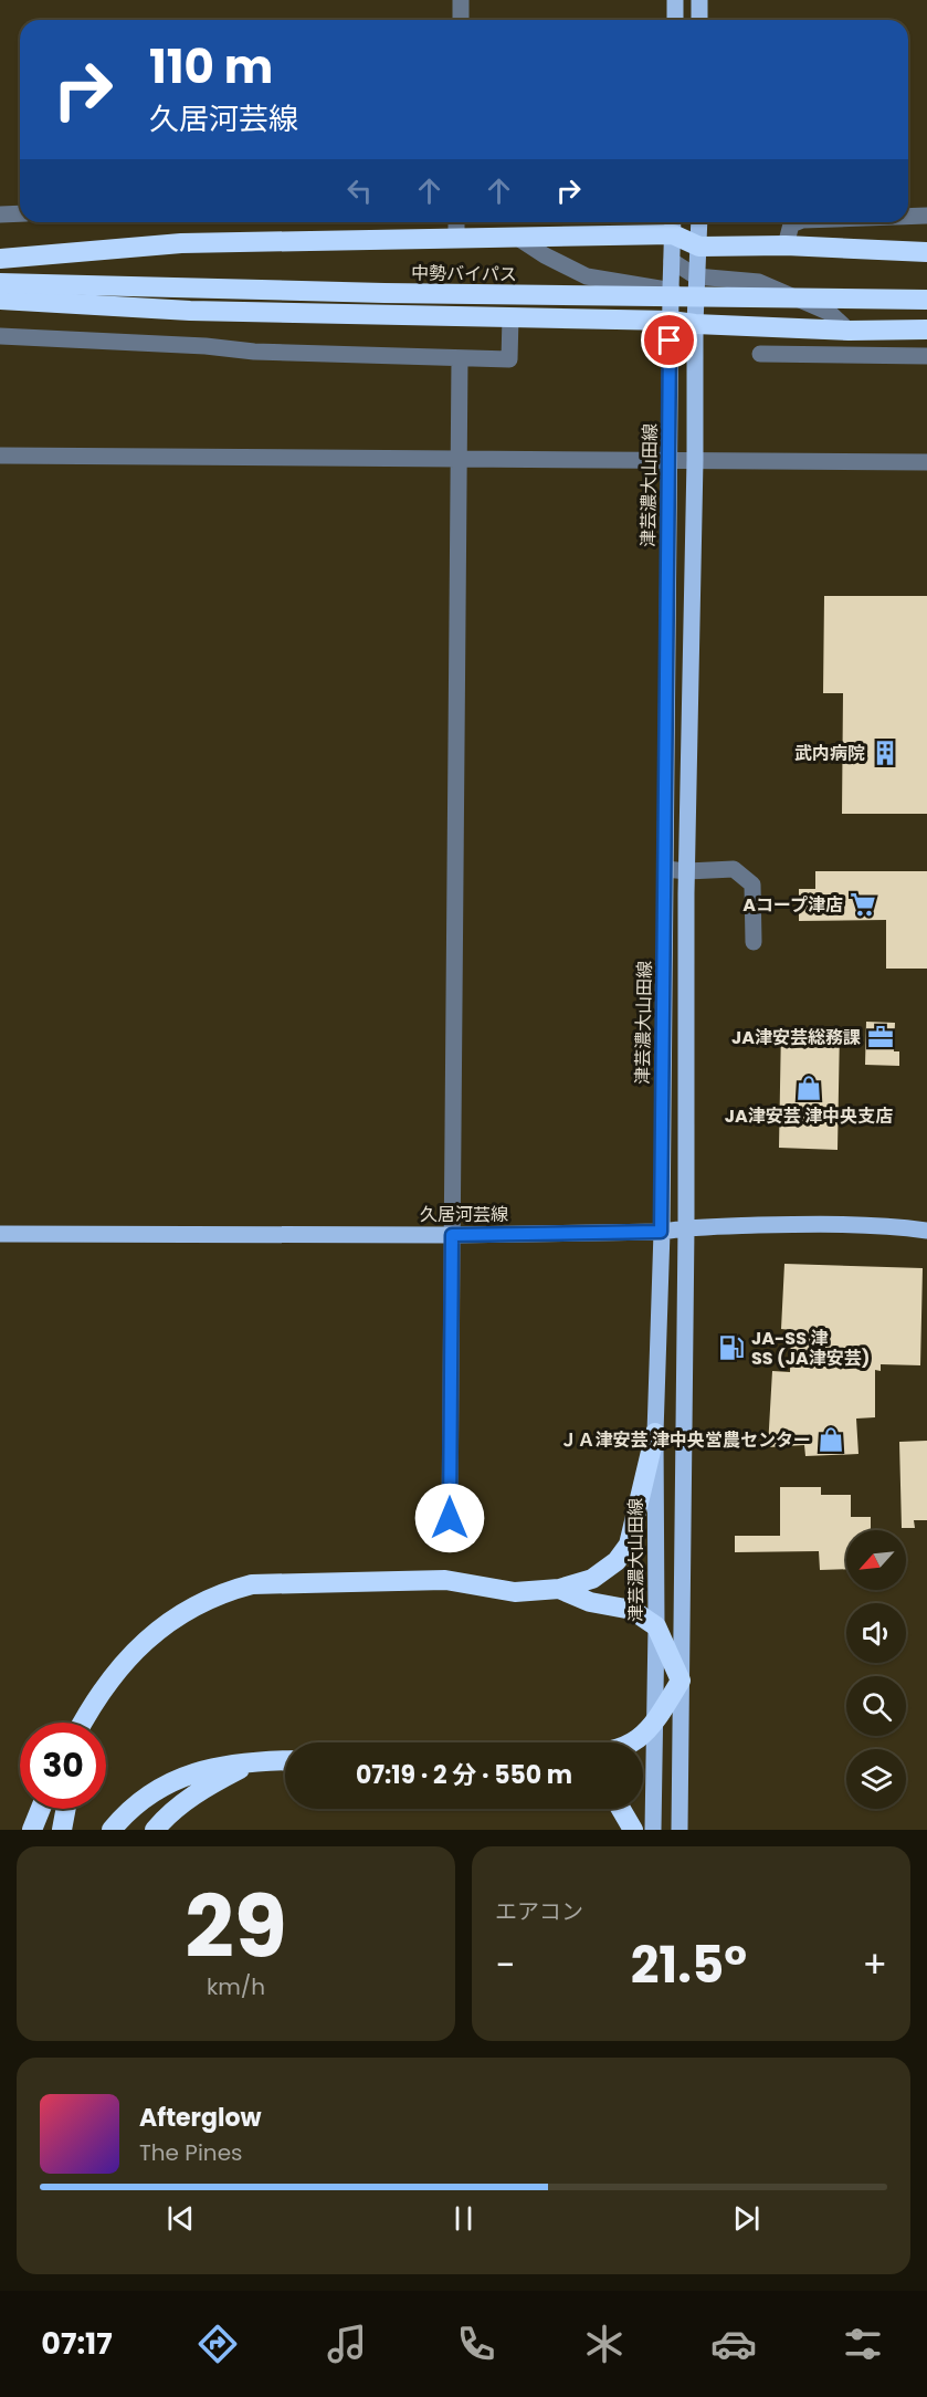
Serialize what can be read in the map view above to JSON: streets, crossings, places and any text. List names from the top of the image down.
{
  "streets": {
    "highway": ["中勢バイパス"],
    "main road": ["津芸濃大山田線", "久居河芸線"]
  },
  "crossings": [
    ["津芸濃大山田線", "久居河芸線"]
  ],
  "places": {
    "building": ["武内病院"],
    "supermarket": ["Aコープ津店"],
    "office": ["JA津安芸総務課"],
    "shop": ["JA津安芸 津中央支店", "ＪＡ津安芸 津中央営農センター"],
    "fuel station": ["JA-SS 津 SS (JA津安芸)"]
  },
  "north": "bottom left",
  "page": {
    "turn": ["110 m", "久居河芸線"],
    "limit": "30",
    "trip": "07:19 · 2 分 · 550 m",
    "tile": [
      ["29", "km/h"],
      "エアコン"
    ],
    "heat": ["−", "21.5°", "+"],
    "song": ["Afterglow", "The Pines"],
    "tabs": "07:17"
  }
}
